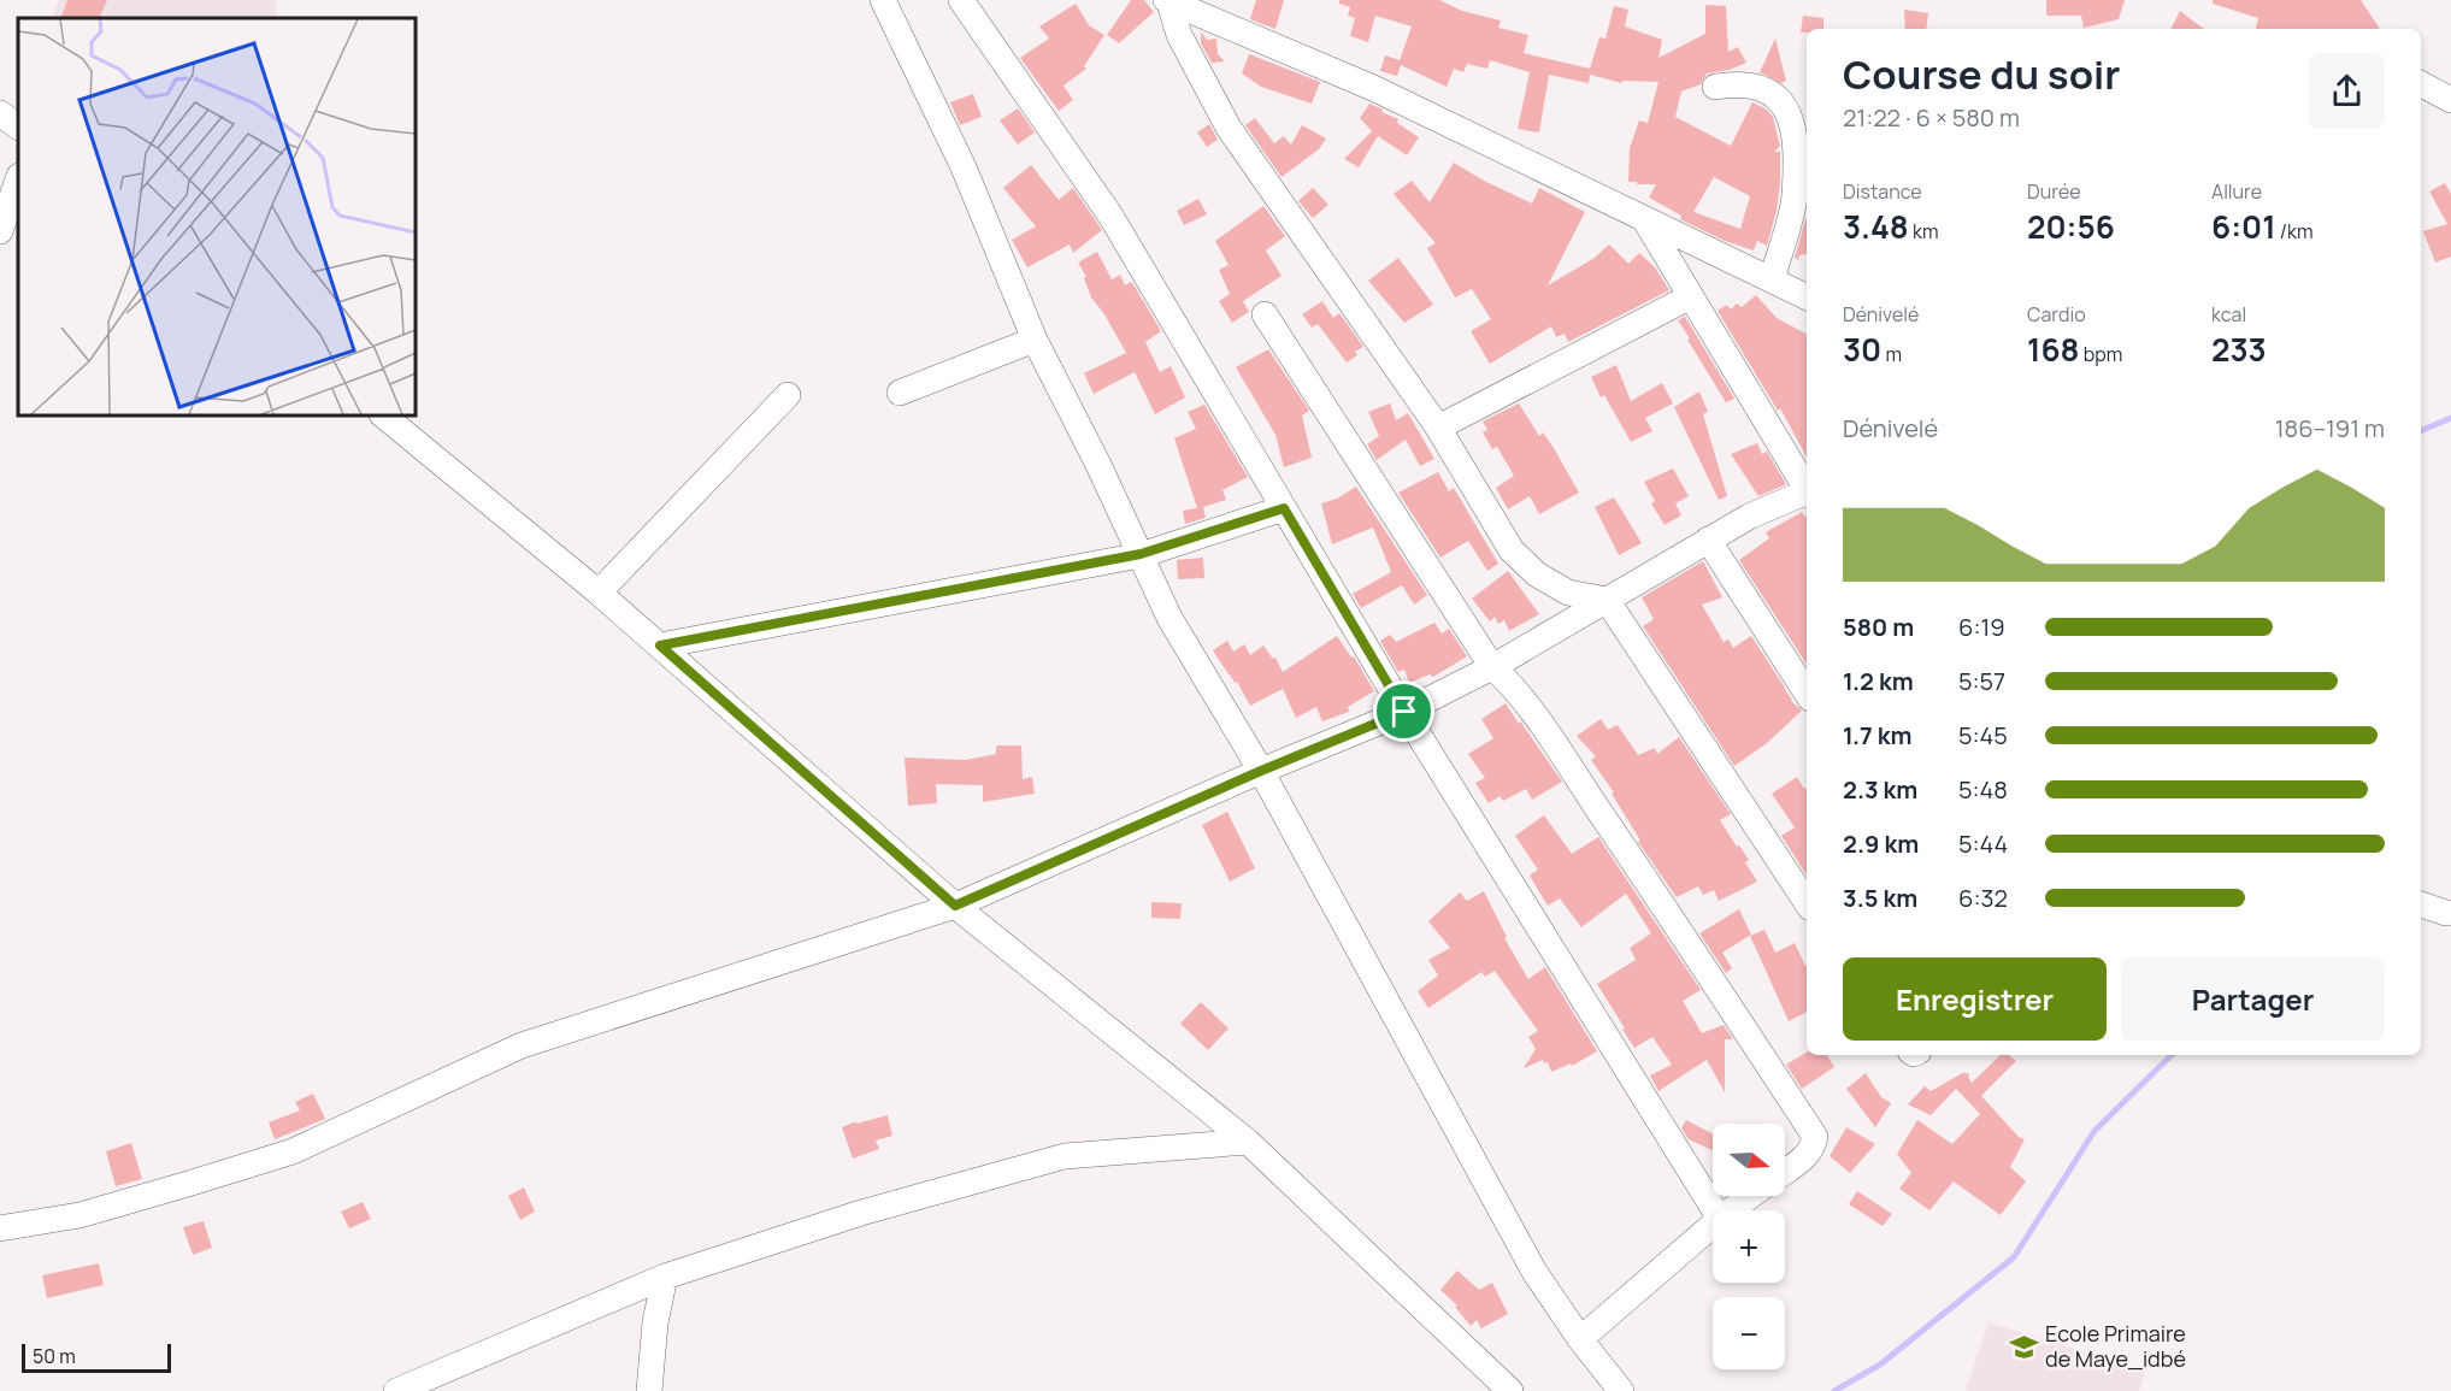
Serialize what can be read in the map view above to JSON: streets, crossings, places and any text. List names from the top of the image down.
{
  "places": {
    "school or university": ["Ecole Primaire de Maye_idbé"]
  },
  "scale_bar": "50 m",
  "north": "right",
  "page": {
    "heading": ["Course du soir", "21:22 · 6 × 580 m"],
    "stats": [
      ["Distance", "3.48 km"],
      ["Durée", "20:56"],
      ["Allure", "6:01 /km"],
      ["Dénivelé", "30 m"],
      ["Cardio", "168 bpm"],
      ["kcal", "233"]
    ],
    "chart": ["Dénivelé", "186–191 m"],
    "list": [
      {
        "name": "580 m",
        "note": "6:19"
      },
      {
        "name": "1.2 km",
        "note": "5:57"
      },
      {
        "name": "1.7 km",
        "note": "5:45"
      },
      {
        "name": "2.3 km",
        "note": "5:48"
      },
      {
        "name": "2.9 km",
        "note": "5:44"
      },
      {
        "name": "3.5 km",
        "note": "6:32"
      }
    ],
    "buttons": ["Enregistrer", "Partager"],
    "map_buttons": ["+", "−"],
    "scale": "50 m"
  }
}
